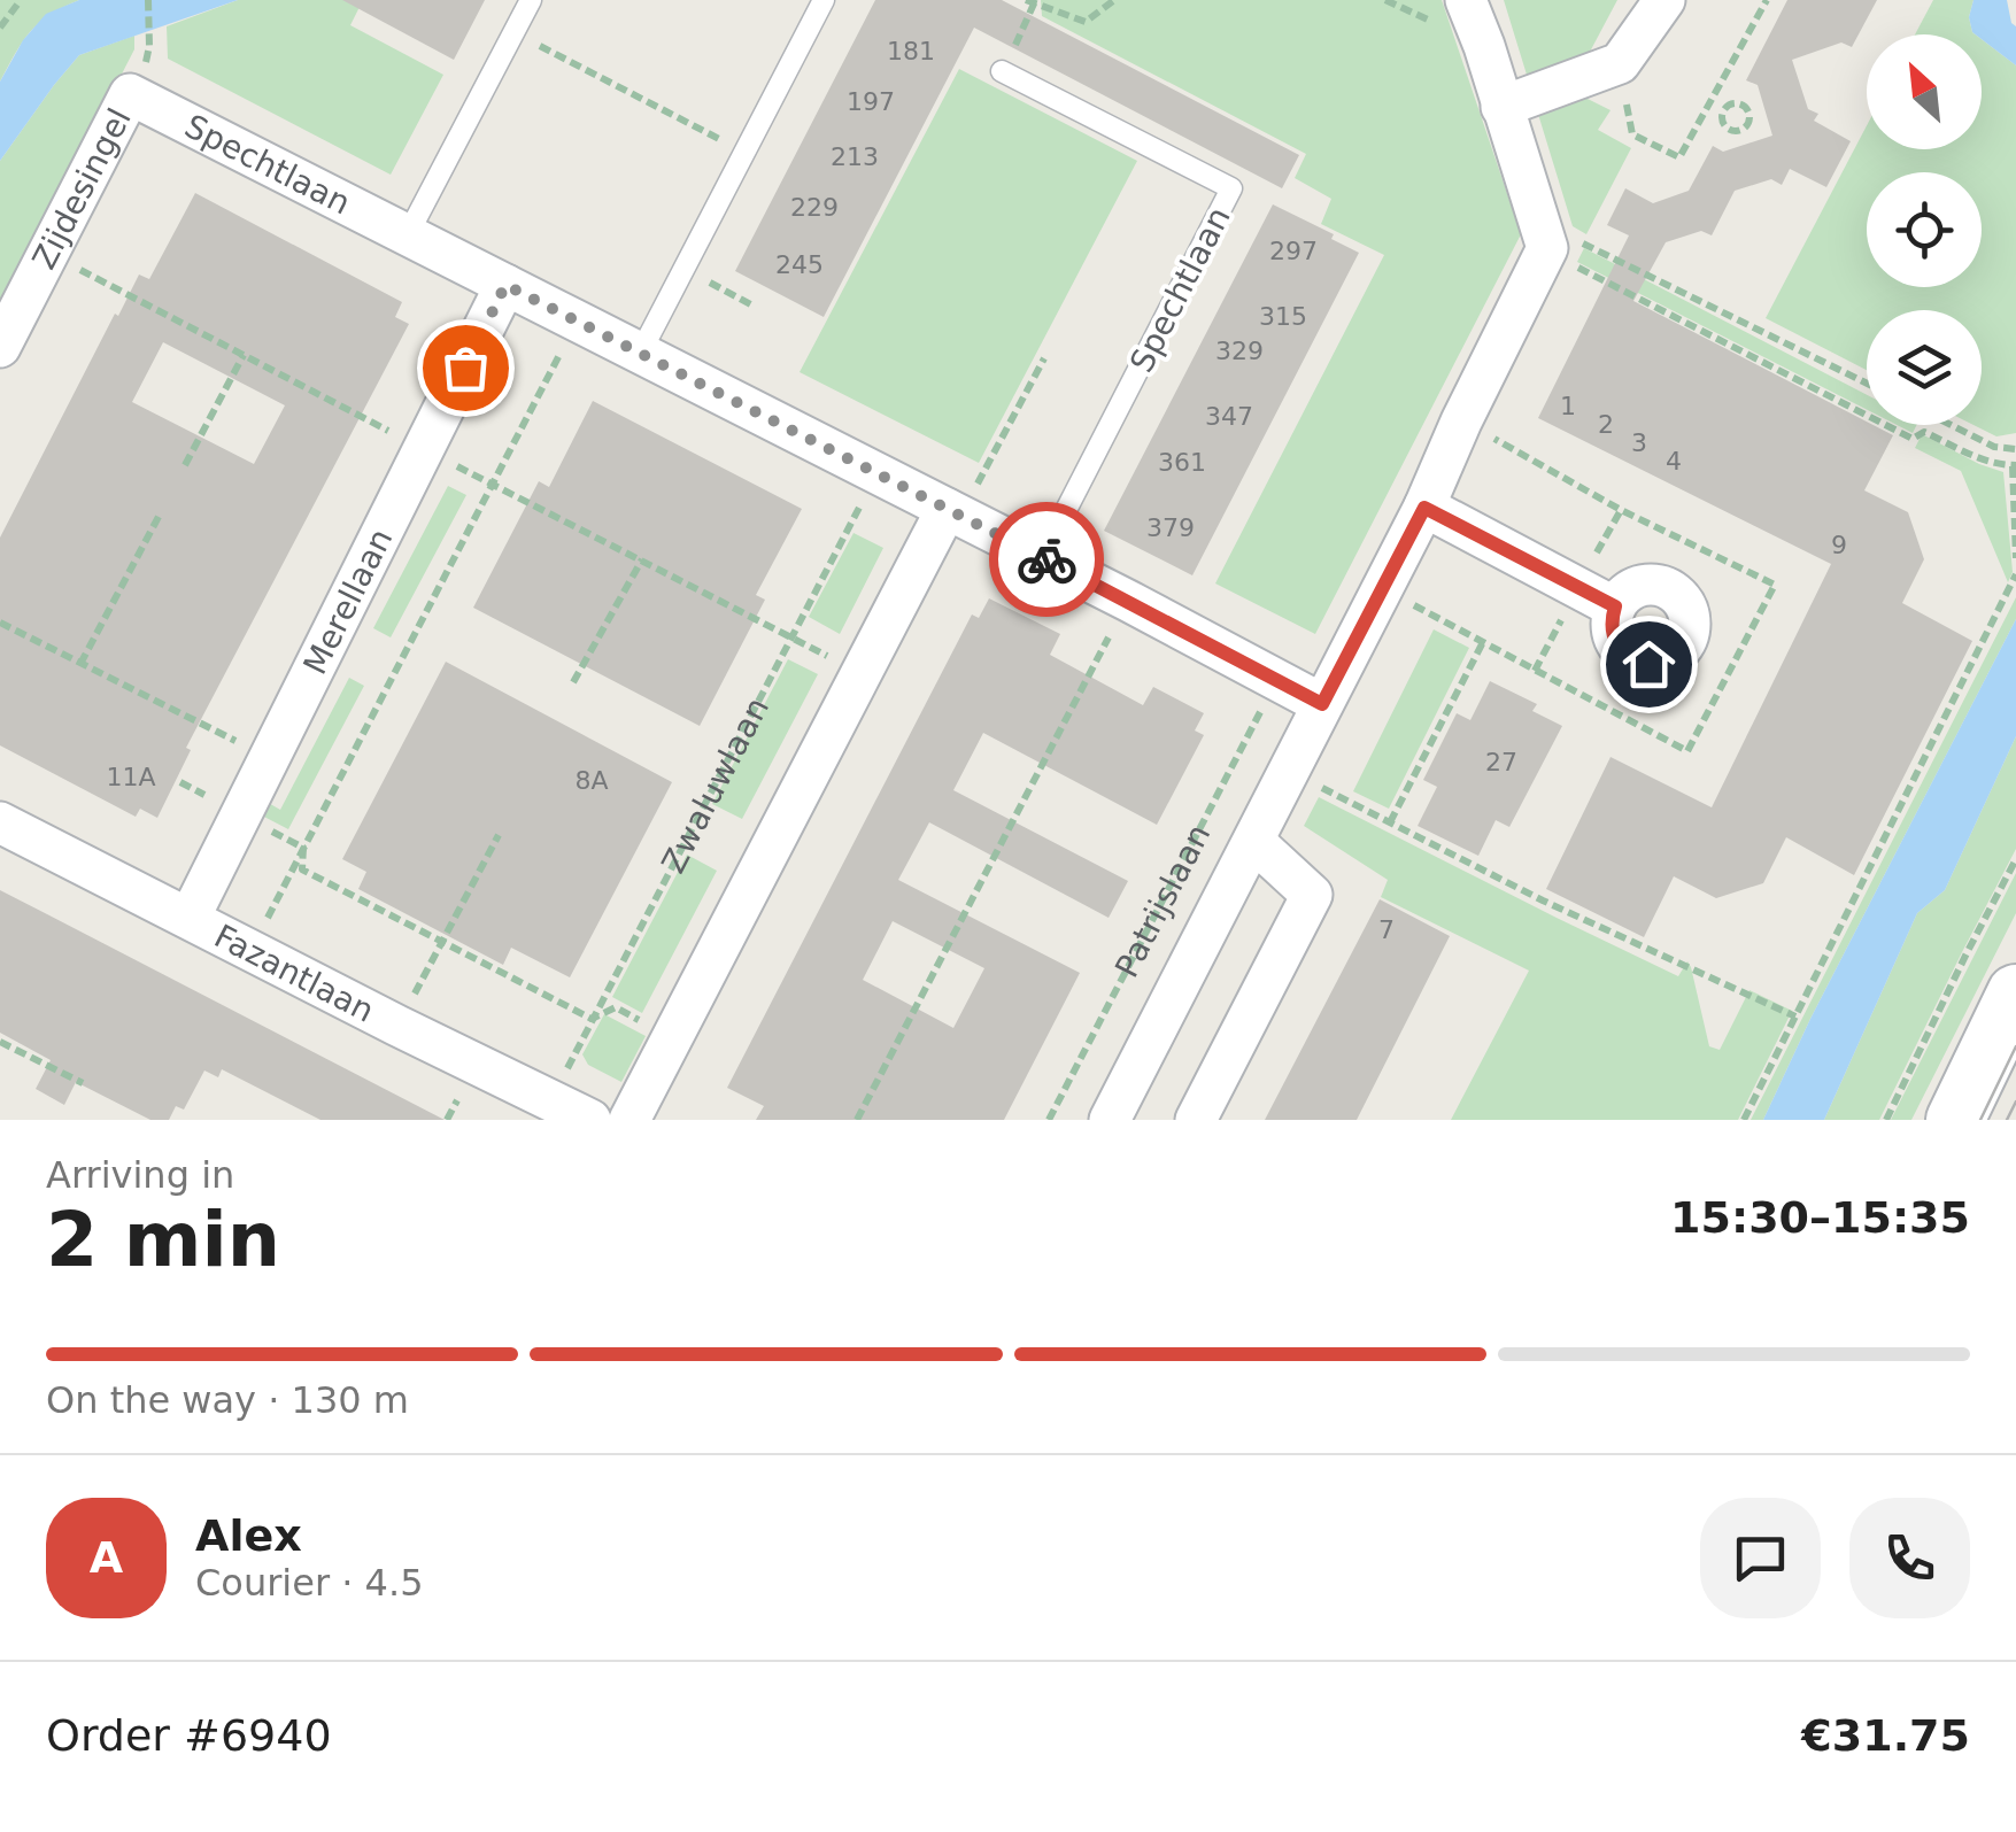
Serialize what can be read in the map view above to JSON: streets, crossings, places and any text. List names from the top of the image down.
{
  "streets": {
    "street": [
      "Spechtlaan",
      "Zijdesingel",
      "Merellaan",
      "Patrijslaan",
      "Fazantlaan"
    ],
    "path": ["Zwaluwlaan"]
  },
  "crossings": [
    ["Spechtlaan", "Zijdesingel"],
    ["Spechtlaan", "Merellaan"],
    ["Spechtlaan", "Zwaluwlaan"],
    ["Spechtlaan", "Patrijslaan"],
    ["Merellaan", "Fazantlaan"],
    ["Zwaluwlaan", "Fazantlaan"]
  ],
  "house_numbers": [
    "181",
    "197",
    "213",
    "229",
    "297",
    "245",
    "315",
    "329",
    "1",
    "347",
    "2",
    "3",
    "4",
    "361",
    "379",
    "9",
    "27",
    "11A",
    "8A",
    "7"
  ],
  "north": "top left",
  "page": {
    "heading": ["2 min", "Arriving in", "15:30–15:35"],
    "panel": [
      "Alex",
      "Courier · 4.5",
      "Order #6940",
      "€31.75"
    ],
    "bar": "On the way · 130 m",
    "round": "A"
  }
}
